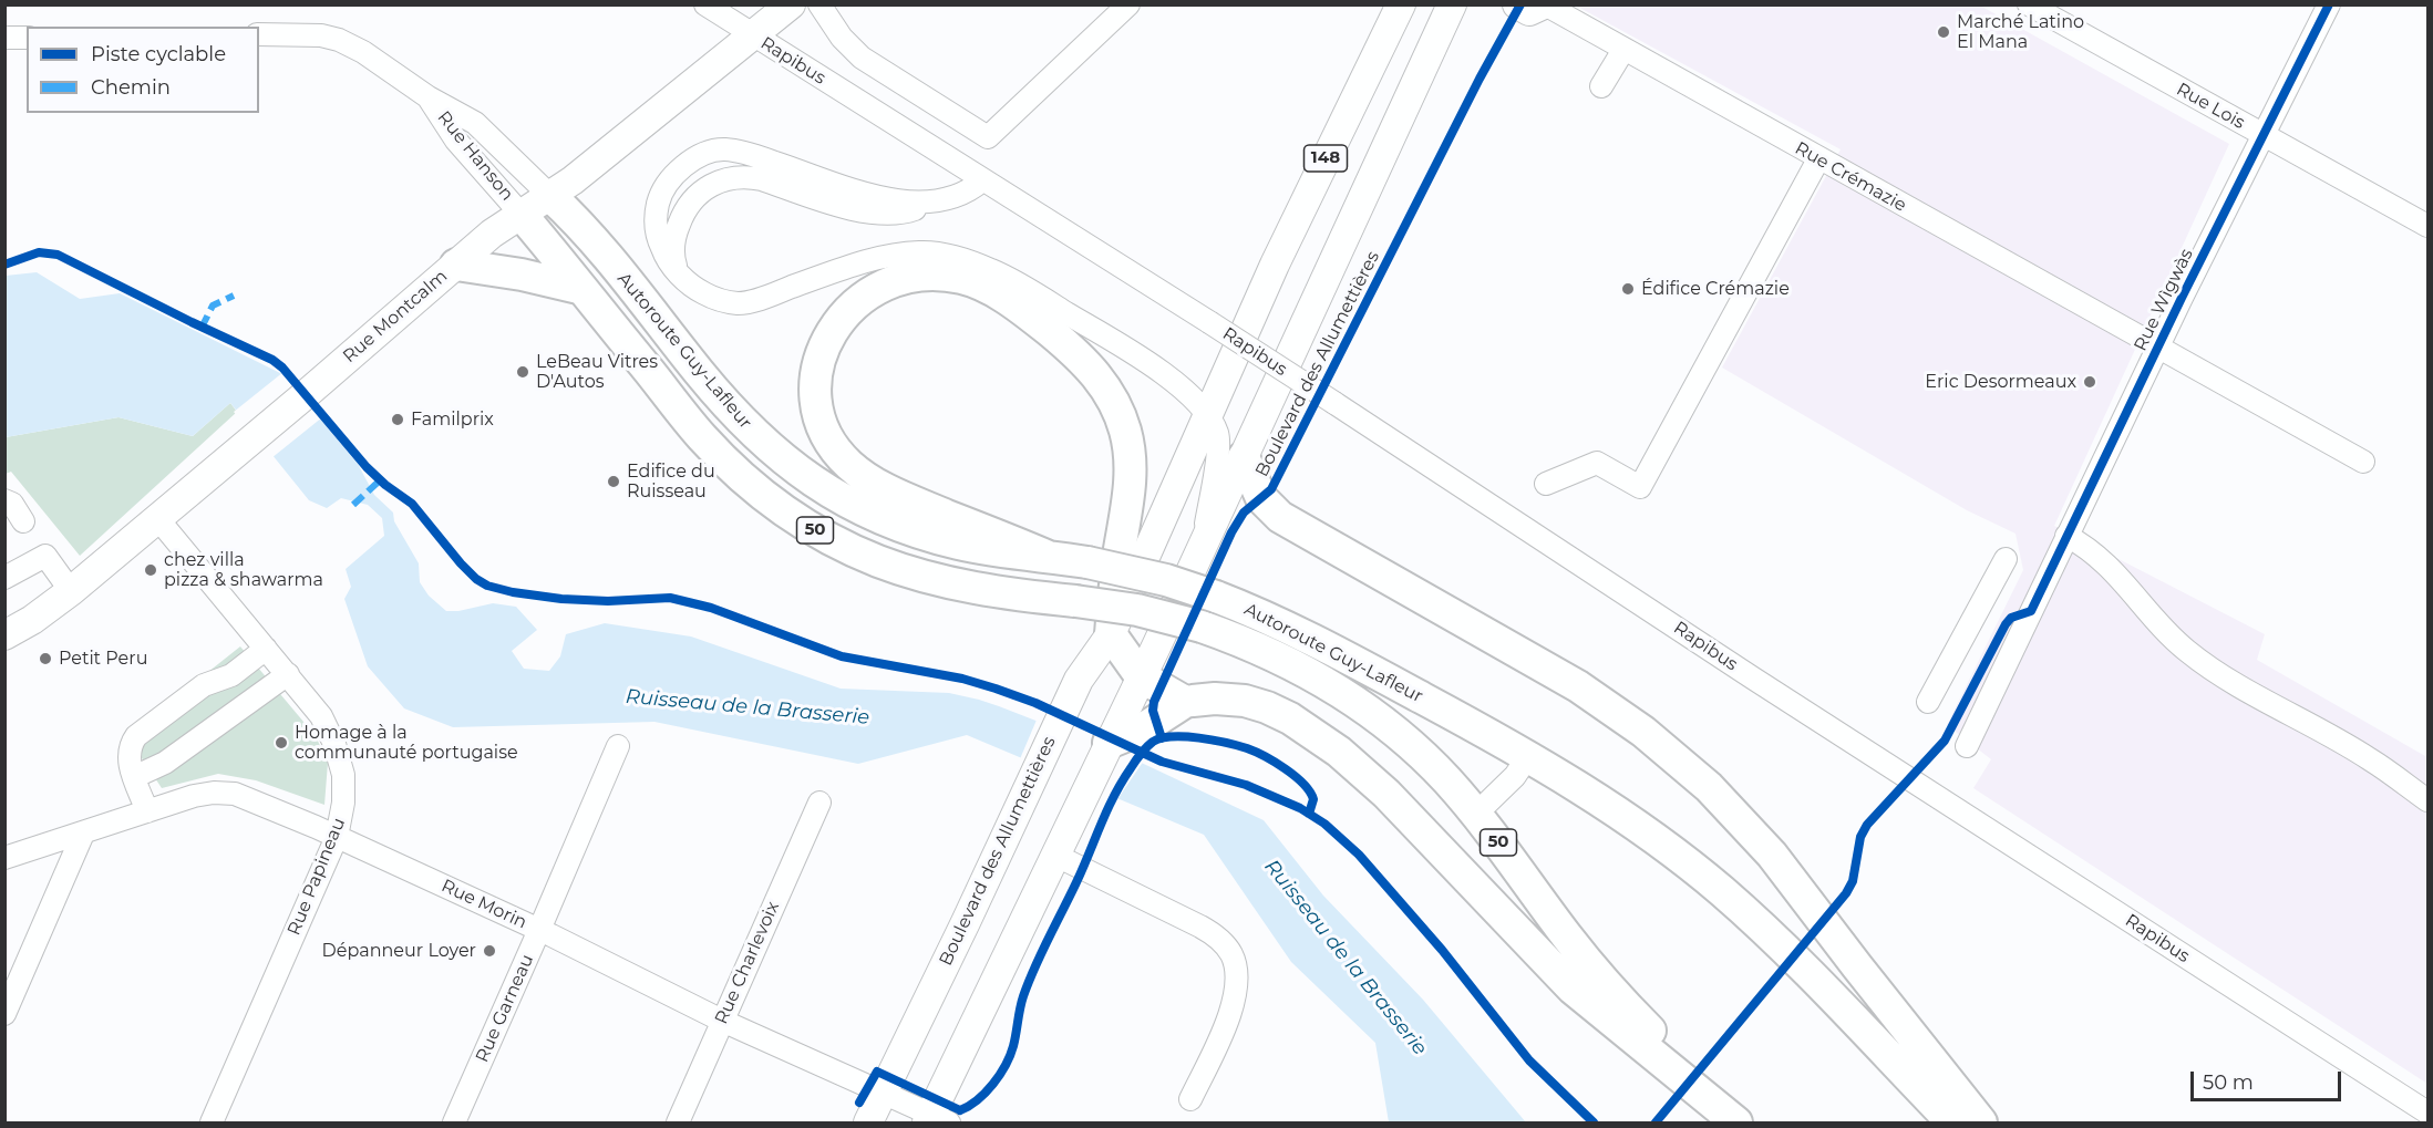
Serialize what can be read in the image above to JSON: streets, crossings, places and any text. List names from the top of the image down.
{
  "streets": {
    "highway": ["Autoroute Guy-Lafleur", "50"],
    "main road": ["148", "Rue Montcalm", "Boulevard des Allumettières"],
    "street": [
      "Rapibus",
      "Rue Lois",
      "Rue Hanson",
      "Rue Crémazie",
      "Rue Wìgwàs",
      "Rue Papineau",
      "Rue Morin",
      "Rue Charlevoix",
      "Rue Garneau"
    ]
  },
  "crossings": [
    ["Rapibus", "Rue Montcalm"],
    ["Rue Lois", "Rue Wìgwàs"],
    ["Rue Hanson", "Rue Montcalm"],
    ["Rue Hanson", "Autoroute Guy-Lafleur"],
    ["Rue Crémazie", "Rue Wìgwàs"],
    ["Rue Montcalm", "Autoroute Guy-Lafleur"],
    ["Rue Montcalm", "Rue Papineau"],
    ["Boulevard des Allumettières", "Rue Morin"],
    ["Rue Papineau", "Rue Morin"],
    ["Rue Morin", "Rue Charlevoix"],
    ["Rue Morin", "Rue Garneau"]
  ],
  "water": ["Ruisseau de la Brasserie"],
  "places": [
    "Marché Latino El Mana",
    "Édifice Crémazie",
    "LeBeau Vitres D'Autos",
    "Eric Desormeaux",
    "Familprix",
    "Edifice du Ruisseau",
    "chez villa pizza & shawarma",
    "Petit Peru",
    "Homage à la communauté portugaise",
    "Dépanneur Loyer"
  ],
  "legend": ["Piste cyclable", "Chemin"],
  "scale_bar": "50 m"
}
